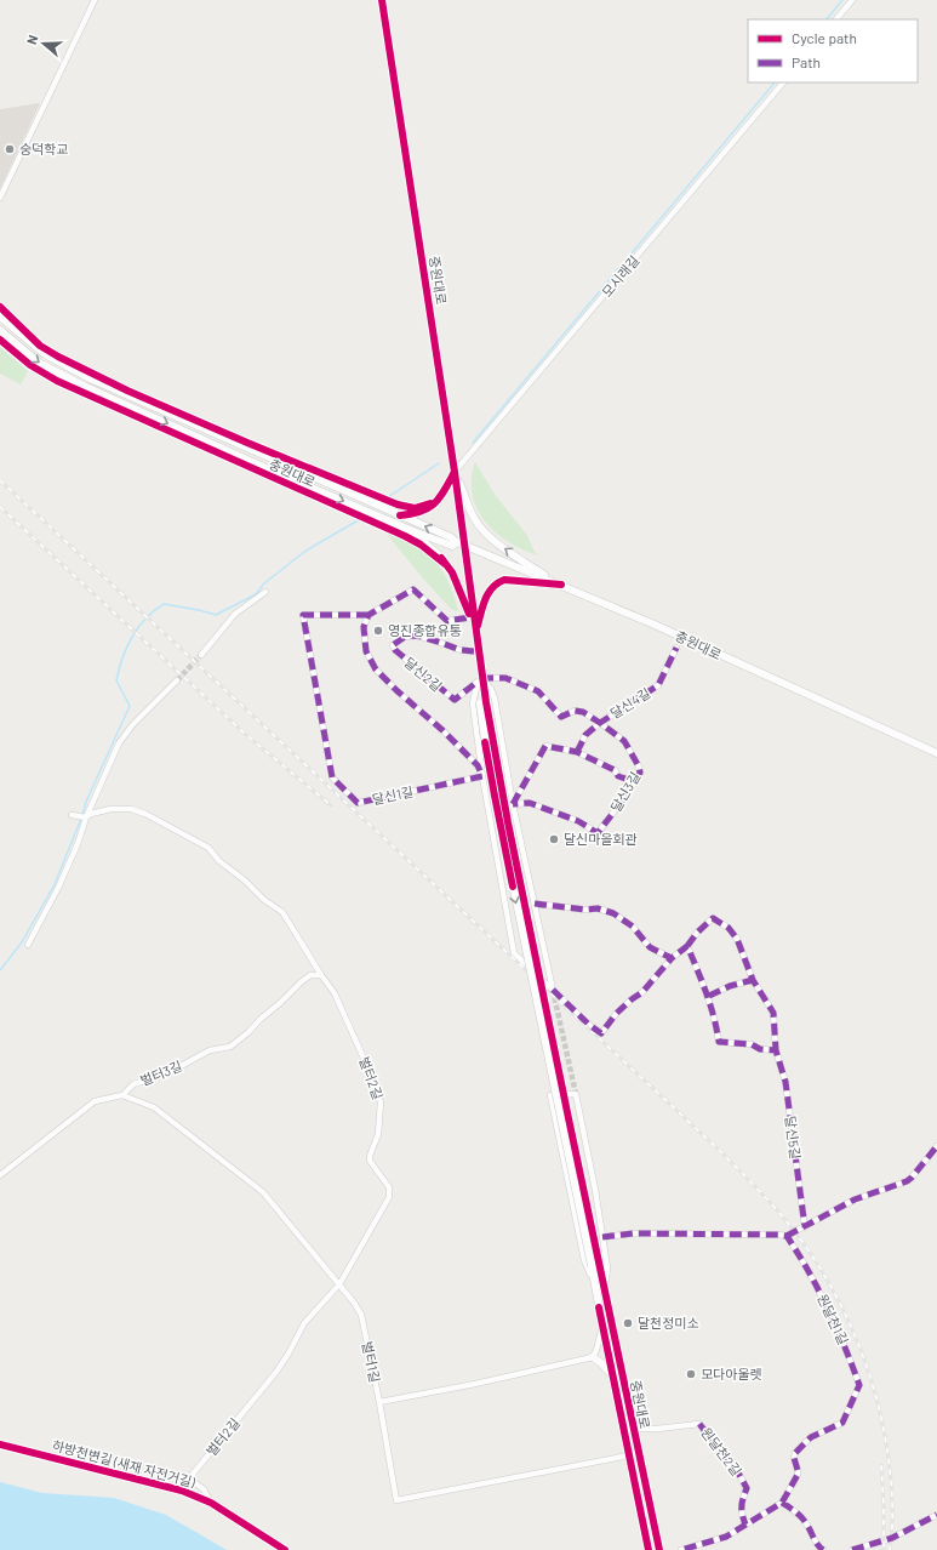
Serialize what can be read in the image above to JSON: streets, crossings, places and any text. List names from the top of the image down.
{
  "streets": {
    "street": [
      "모시래길",
      "중원대로",
      "충원대로",
      "달신2길",
      "달신4길",
      "달신3길",
      "달신1길",
      "벌터3길",
      "벌터2길",
      "달신5길",
      "원달천1길",
      "벌터1길",
      "원달천2길",
      "하방천변길 (새재 자전거길)"
    ]
  },
  "crossings": [
    ["모시래길", "중원대로"],
    ["중원대로", "충원대로"],
    ["중원대로", "달신2길"],
    ["중원대로", "달신3길"],
    ["중원대로", "벌터1길"],
    ["중원대로", "원달천2길"],
    ["달신2길", "달신3길"],
    ["달신4길", "달신3길"],
    ["벌터3길", "벌터2길"],
    ["벌터3길", "벌터1길"],
    ["벌터2길", "벌터1길"],
    ["벌터2길", "하방천변길 (새재 자전거길)"],
    ["원달천1길", "원달천2길"]
  ],
  "places": [
    "숭덕학교",
    "영진종합유통",
    "달신마을회관",
    "달천정미소",
    "모다아울렛"
  ],
  "legend": ["Cycle path", "Path"],
  "north": "left"
}
